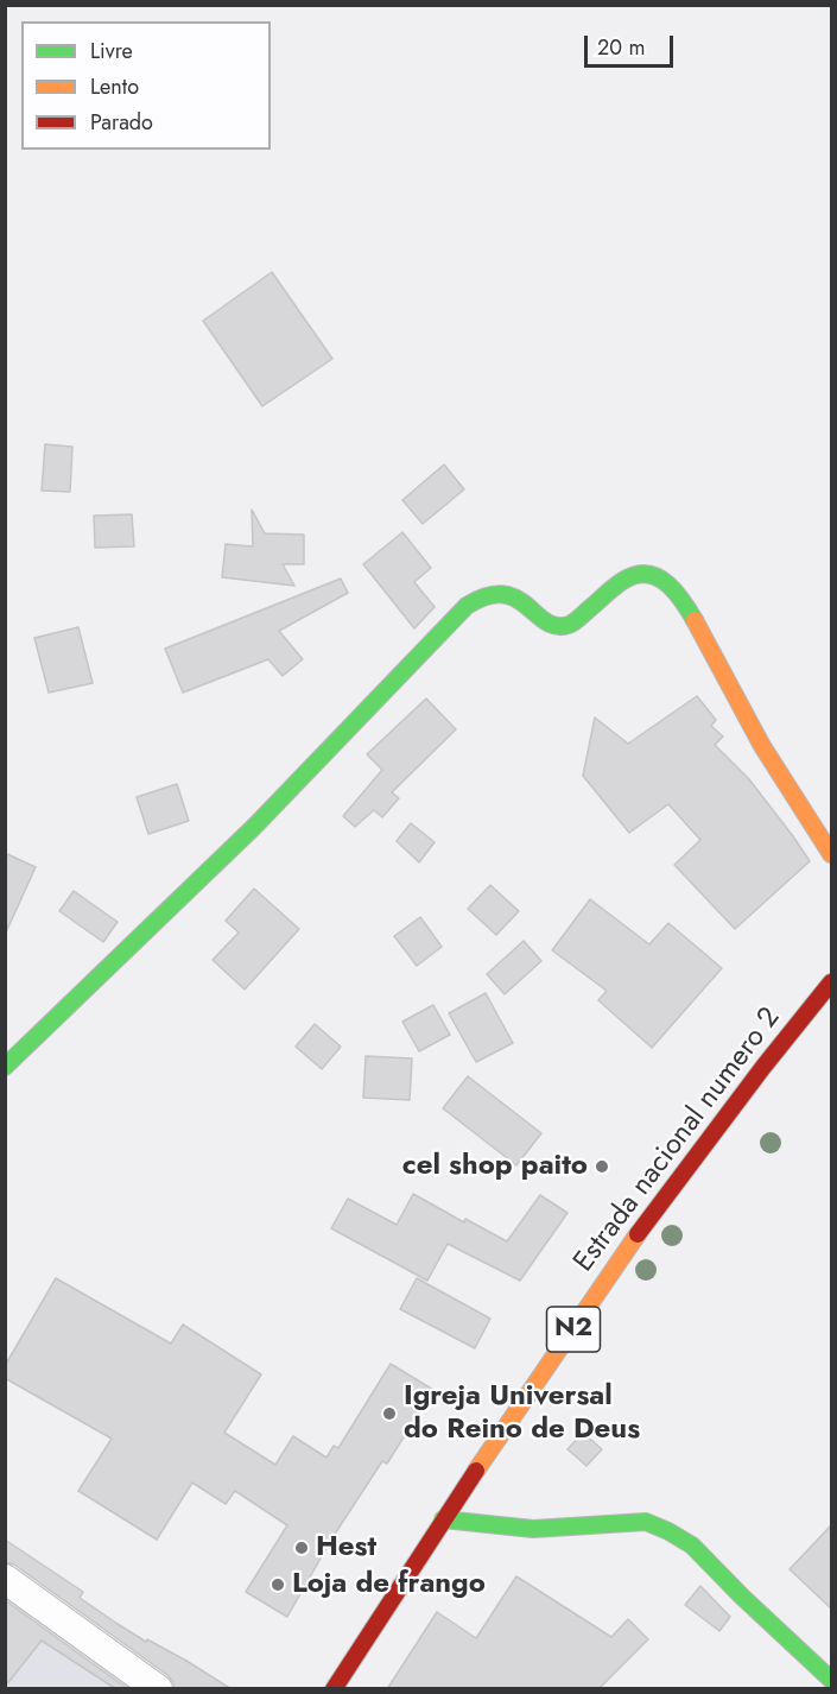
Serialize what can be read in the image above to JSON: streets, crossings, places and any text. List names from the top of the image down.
{
  "streets": {
    "street": ["Estrada nacional numero 2", "N2"]
  },
  "places": [
    "cel shop paito",
    "Igreja Universal do Reino de Deus",
    "Hest",
    "Loja de frango"
  ],
  "legend": ["Livre", "Lento", "Parado"],
  "scale_bar": "20 m"
}
